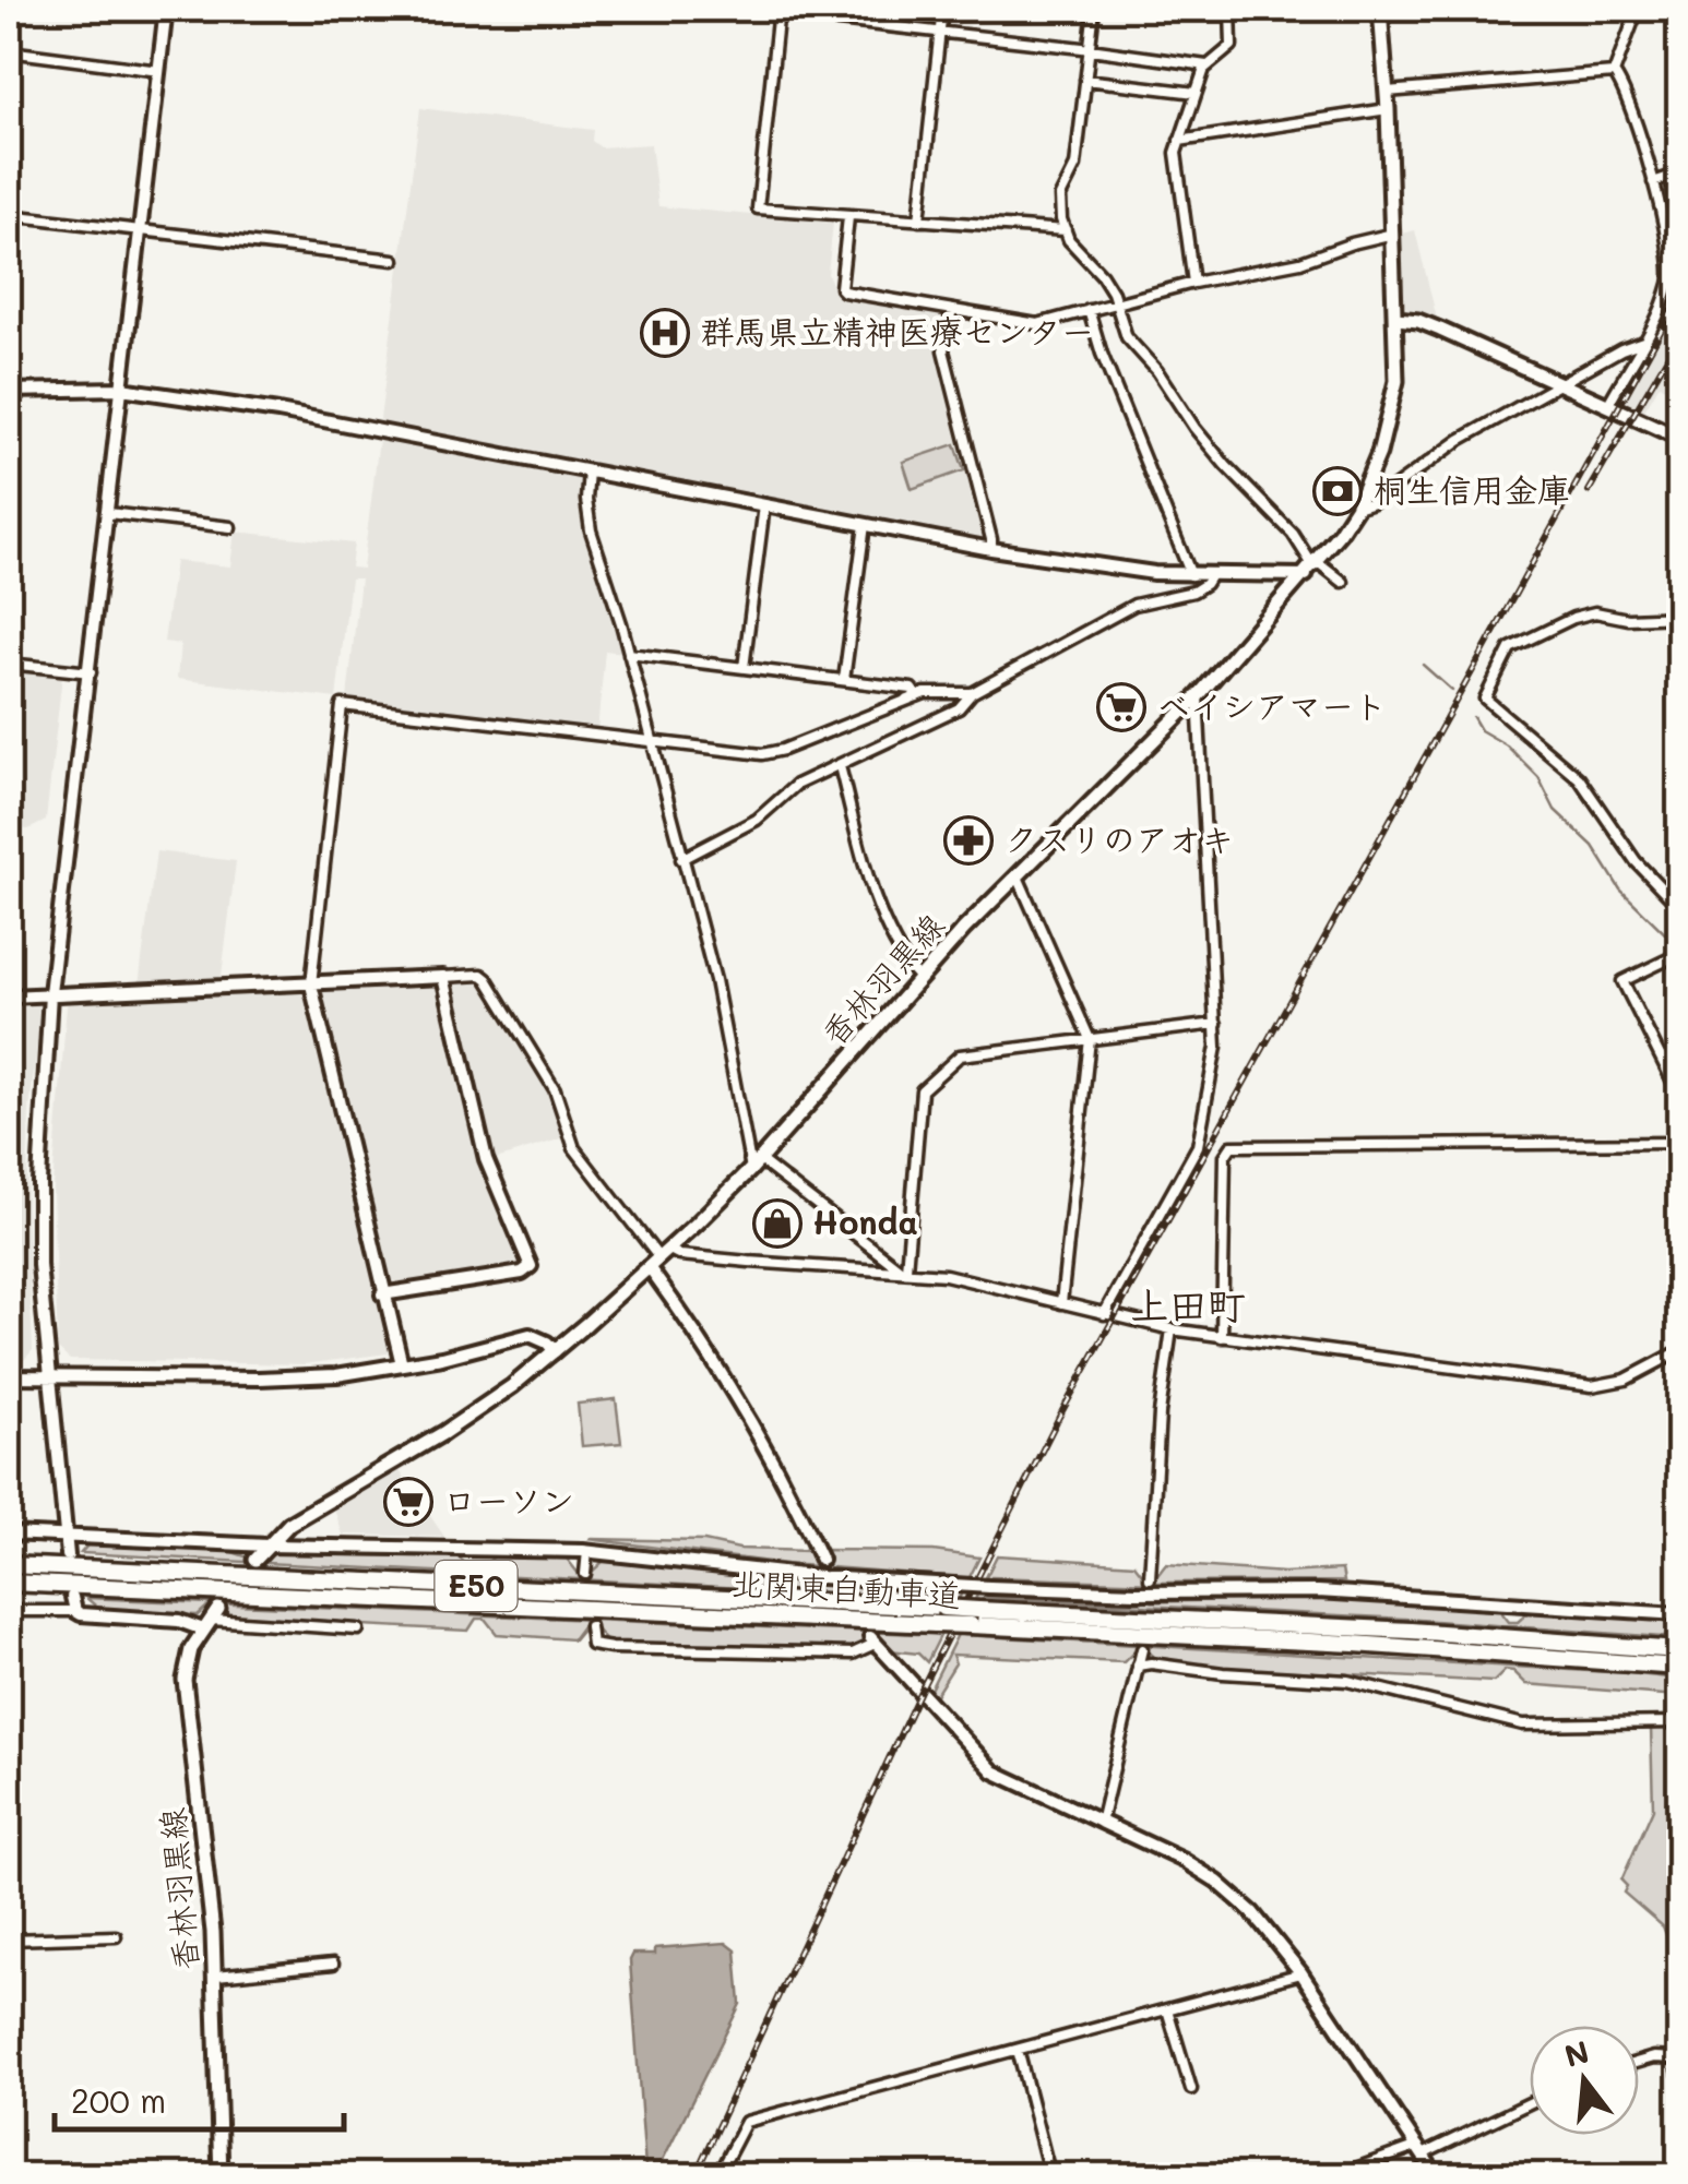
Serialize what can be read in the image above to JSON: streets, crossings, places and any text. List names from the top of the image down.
{
  "streets": {
    "highway": ["E50", "北関東自動車道"],
    "main road": ["香林羽黒線"]
  },
  "districts": ["上田町"],
  "places": {
    "hospital": ["群馬県立精神医療センター"],
    "bank": ["桐生信用金庫"],
    "supermarket": ["ベイシアマート", "ローソン"],
    "pharmacy": ["クスリのアオキ"],
    "shop": ["Honda"]
  },
  "scale_bar": "200 m",
  "north": "top"
}
